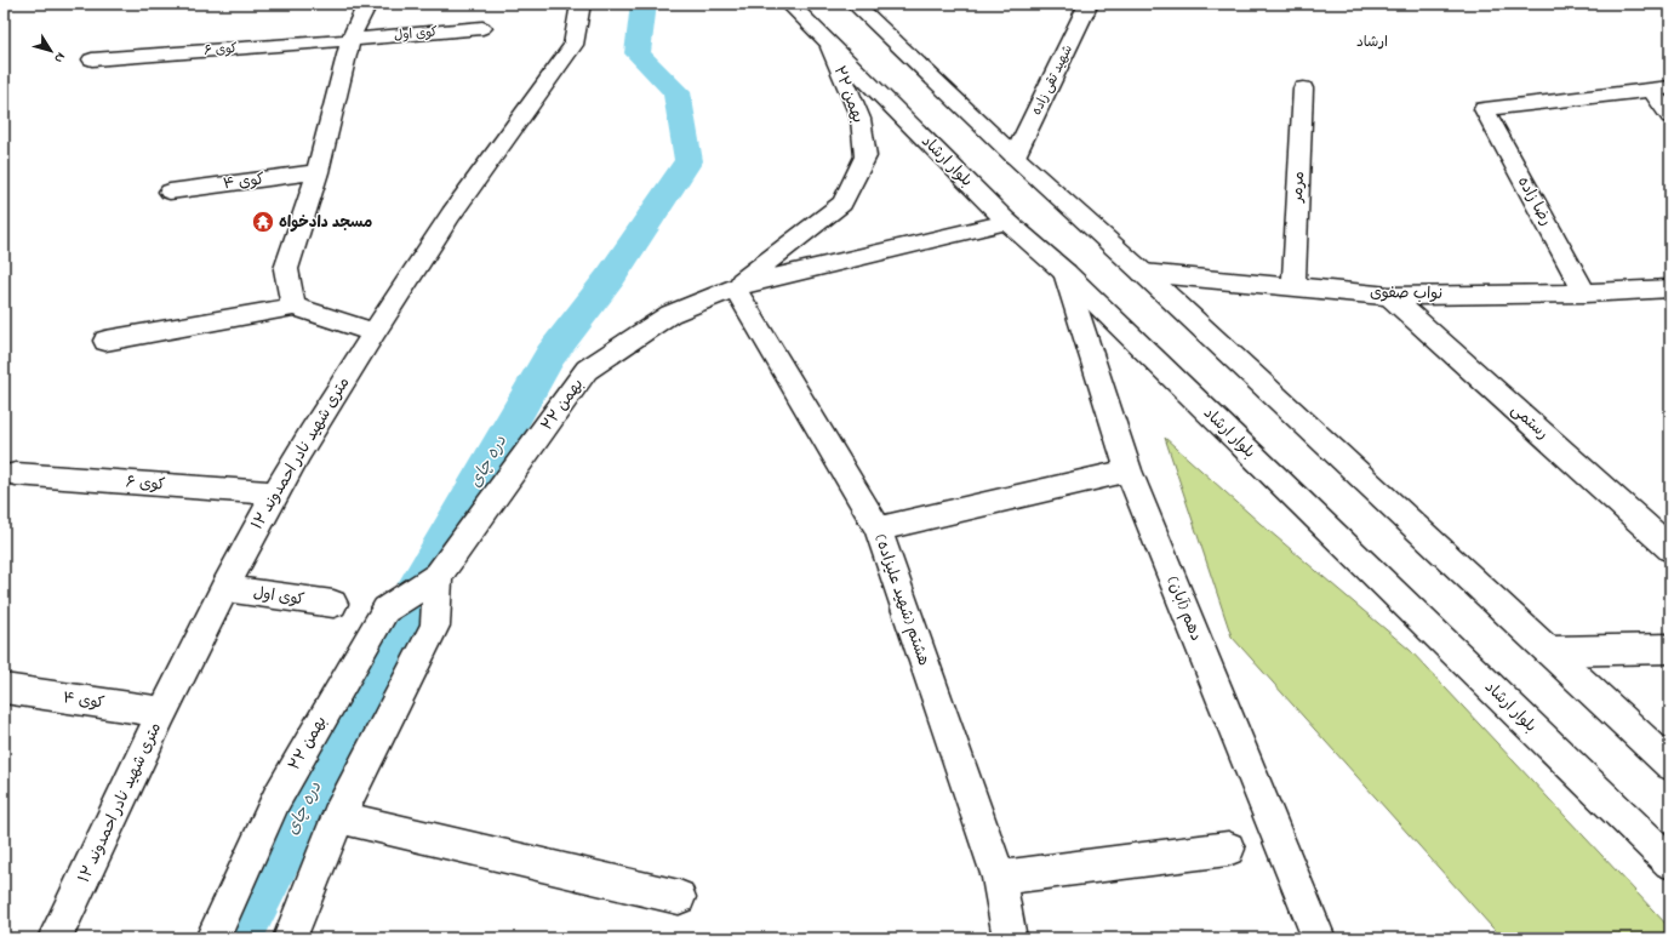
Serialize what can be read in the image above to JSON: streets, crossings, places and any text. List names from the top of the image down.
{
  "streets": {
    "street": [
      "کوی اول",
      "کوی ۶",
      "شهید تقی زاده",
      "۲۲ بهمن",
      "بلوار ارشاد",
      "کوی ۴",
      "مرمر",
      "رضا زاده",
      "نواب صفوی",
      "رستمی",
      "۱۲ متری شهید نادر احمدوند",
      "هشتم (شهید علیزاده)",
      "دهم (آبان)"
    ]
  },
  "crossings": [
    ["کوی اول", "کوی ۶"],
    ["کوی اول", "۱۲ متری شهید نادر احمدوند"],
    ["کوی ۶", "۱۲ متری شهید نادر احمدوند"],
    ["۲۲ بهمن", "بلوار ارشاد"],
    ["۲۲ بهمن", "هشتم (شهید علیزاده)"],
    ["بلوار ارشاد", "دهم (آبان)"],
    ["کوی ۴", "۱۲ متری شهید نادر احمدوند"],
    ["مرمر", "نواب صفوی"],
    ["رضا زاده", "نواب صفوی"],
    ["نواب صفوی", "رستمی"]
  ],
  "districts": ["ارشاد"],
  "water": ["دره چای"],
  "places": {
    "temple": ["مسجد دادخواه"]
  },
  "north": "bottom right"
}
